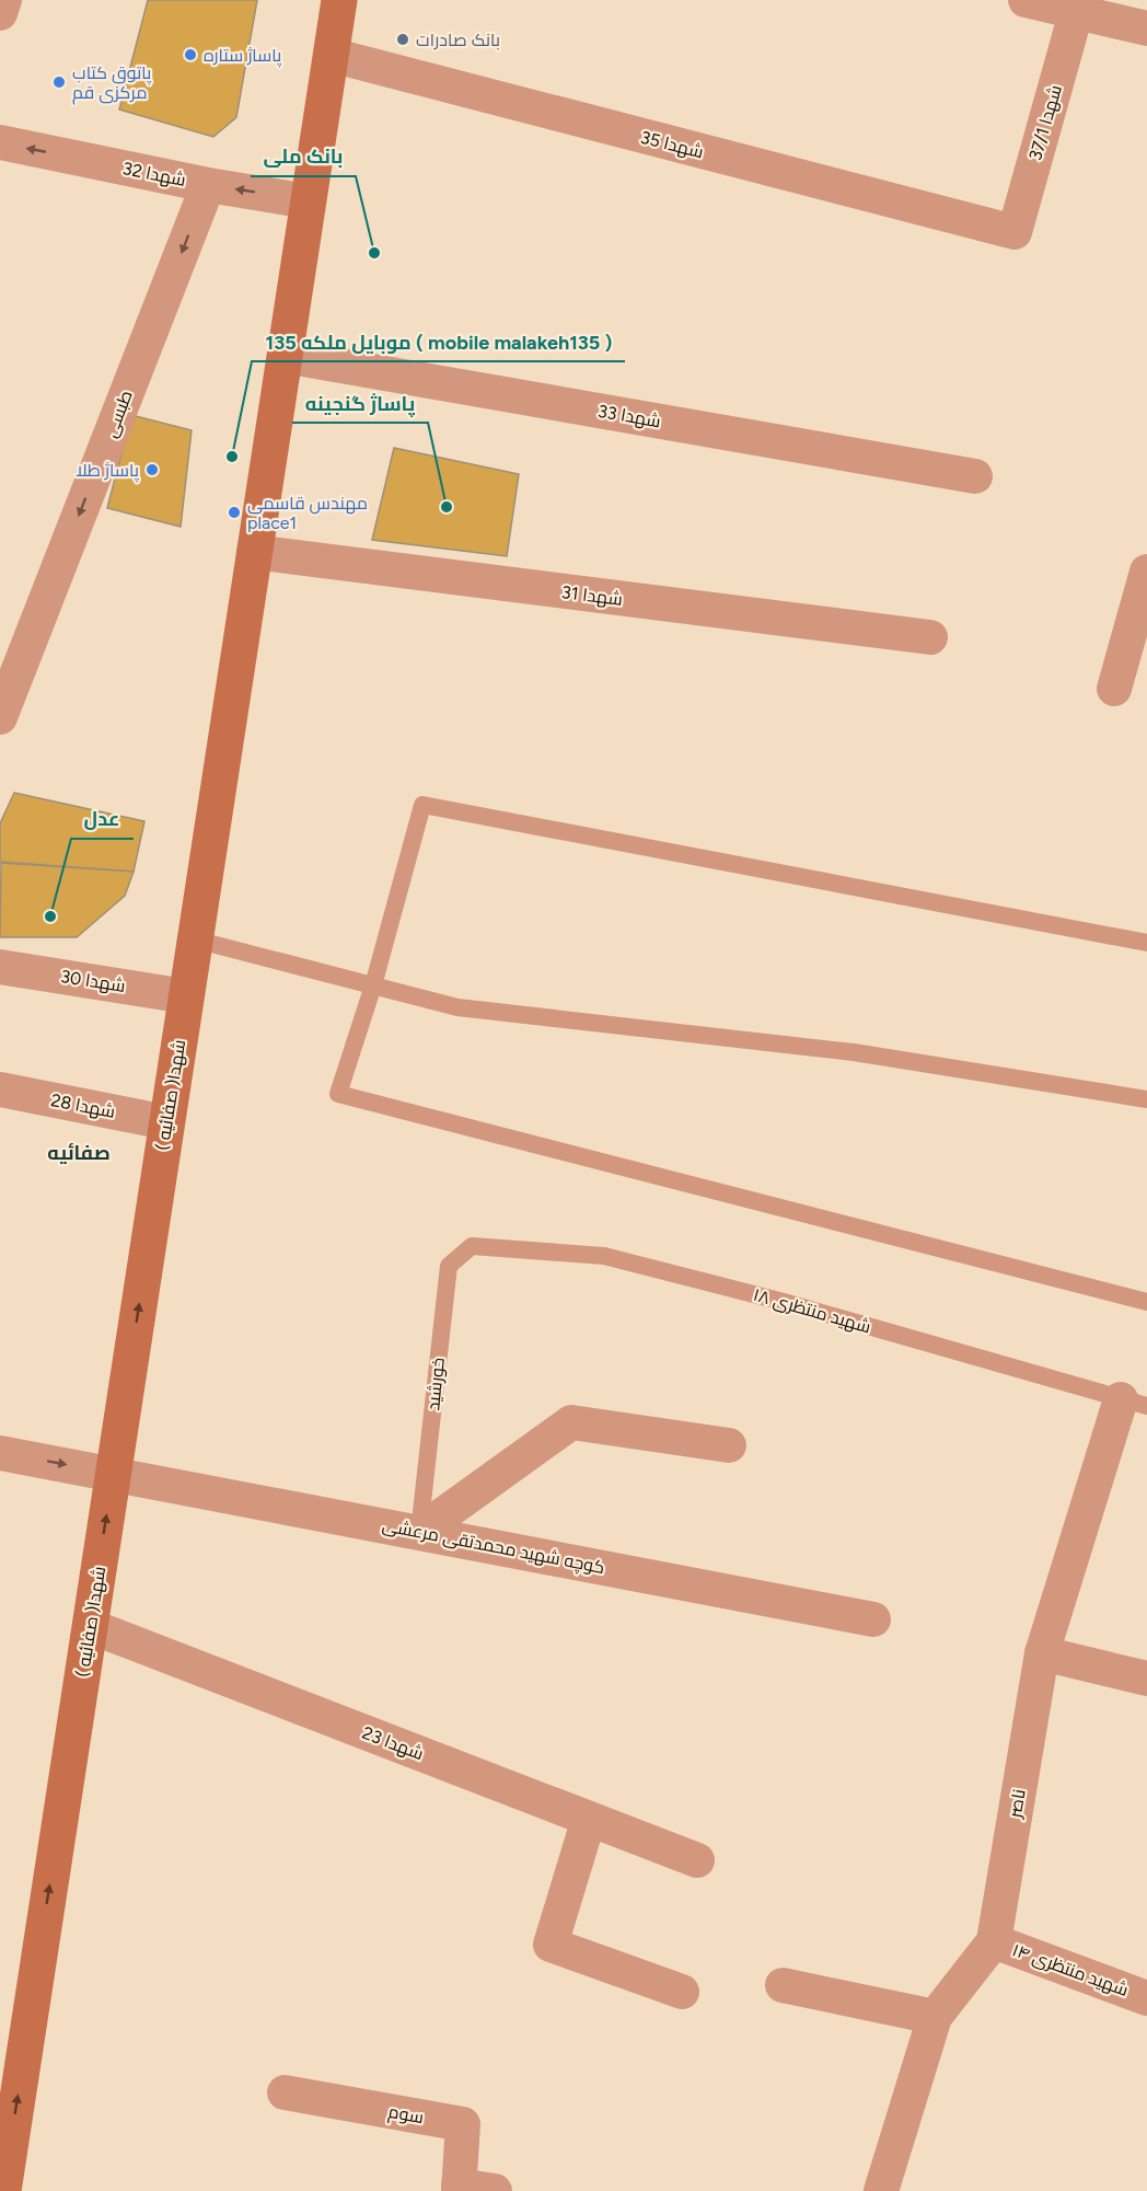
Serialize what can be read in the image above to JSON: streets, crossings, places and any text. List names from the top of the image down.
{
  "streets": {
    "main road": ["شهدا( صفائیه )"],
    "street": [
      "شهدا 37/1",
      "شهدا 35",
      "شهدا 32",
      "طبسی",
      "شهدا 33",
      "شهدا 31",
      "شهدا 30",
      "شهدا 28",
      "کوچه شهید محمدتقی مرعشی",
      "شهدا 23",
      "ناصر",
      "شهید منتظری ۱۴",
      "سوم"
    ],
    "lane": ["شهید منتظری ۱۸", "خورشید"]
  },
  "crossings": [
    ["شهدا 37/1", "شهدا 35"],
    ["شهدا 35", "شهدا( صفائیه )"],
    ["شهدا 32", "طبسی"],
    ["شهدا 32", "شهدا( صفائیه )"],
    ["شهدا 33", "شهدا( صفائیه )"],
    ["شهدا 31", "شهدا( صفائیه )"],
    ["شهدا 30", "شهدا( صفائیه )"],
    ["شهدا( صفائیه )", "شهدا 28"],
    ["شهدا( صفائیه )", "کوچه شهید محمدتقی مرعشی"],
    ["شهدا( صفائیه )", "شهدا 23"],
    ["شهید منتظری ۱۸", "خورشید"],
    ["شهید منتظری ۱۸", "ناصر"],
    ["خورشید", "کوچه شهید محمدتقی مرعشی"],
    ["ناصر", "شهید منتظری ۱۴"]
  ],
  "one_way": ["شهدا 32", "طبسی", "شهدا( صفائیه )"],
  "districts": ["صفائیه"],
  "places": [
    "بانک صادرات",
    "پاساژ ستاره",
    "پاتوق کتاب مرکزی قم",
    "بانک ملی",
    "موبایل ملکه 135 ( mobile malakeh135 )",
    "پاساژ طلا",
    "پاساژ گنجینه",
    "مهندس قاسمی place1",
    "عدل"
  ]
}
